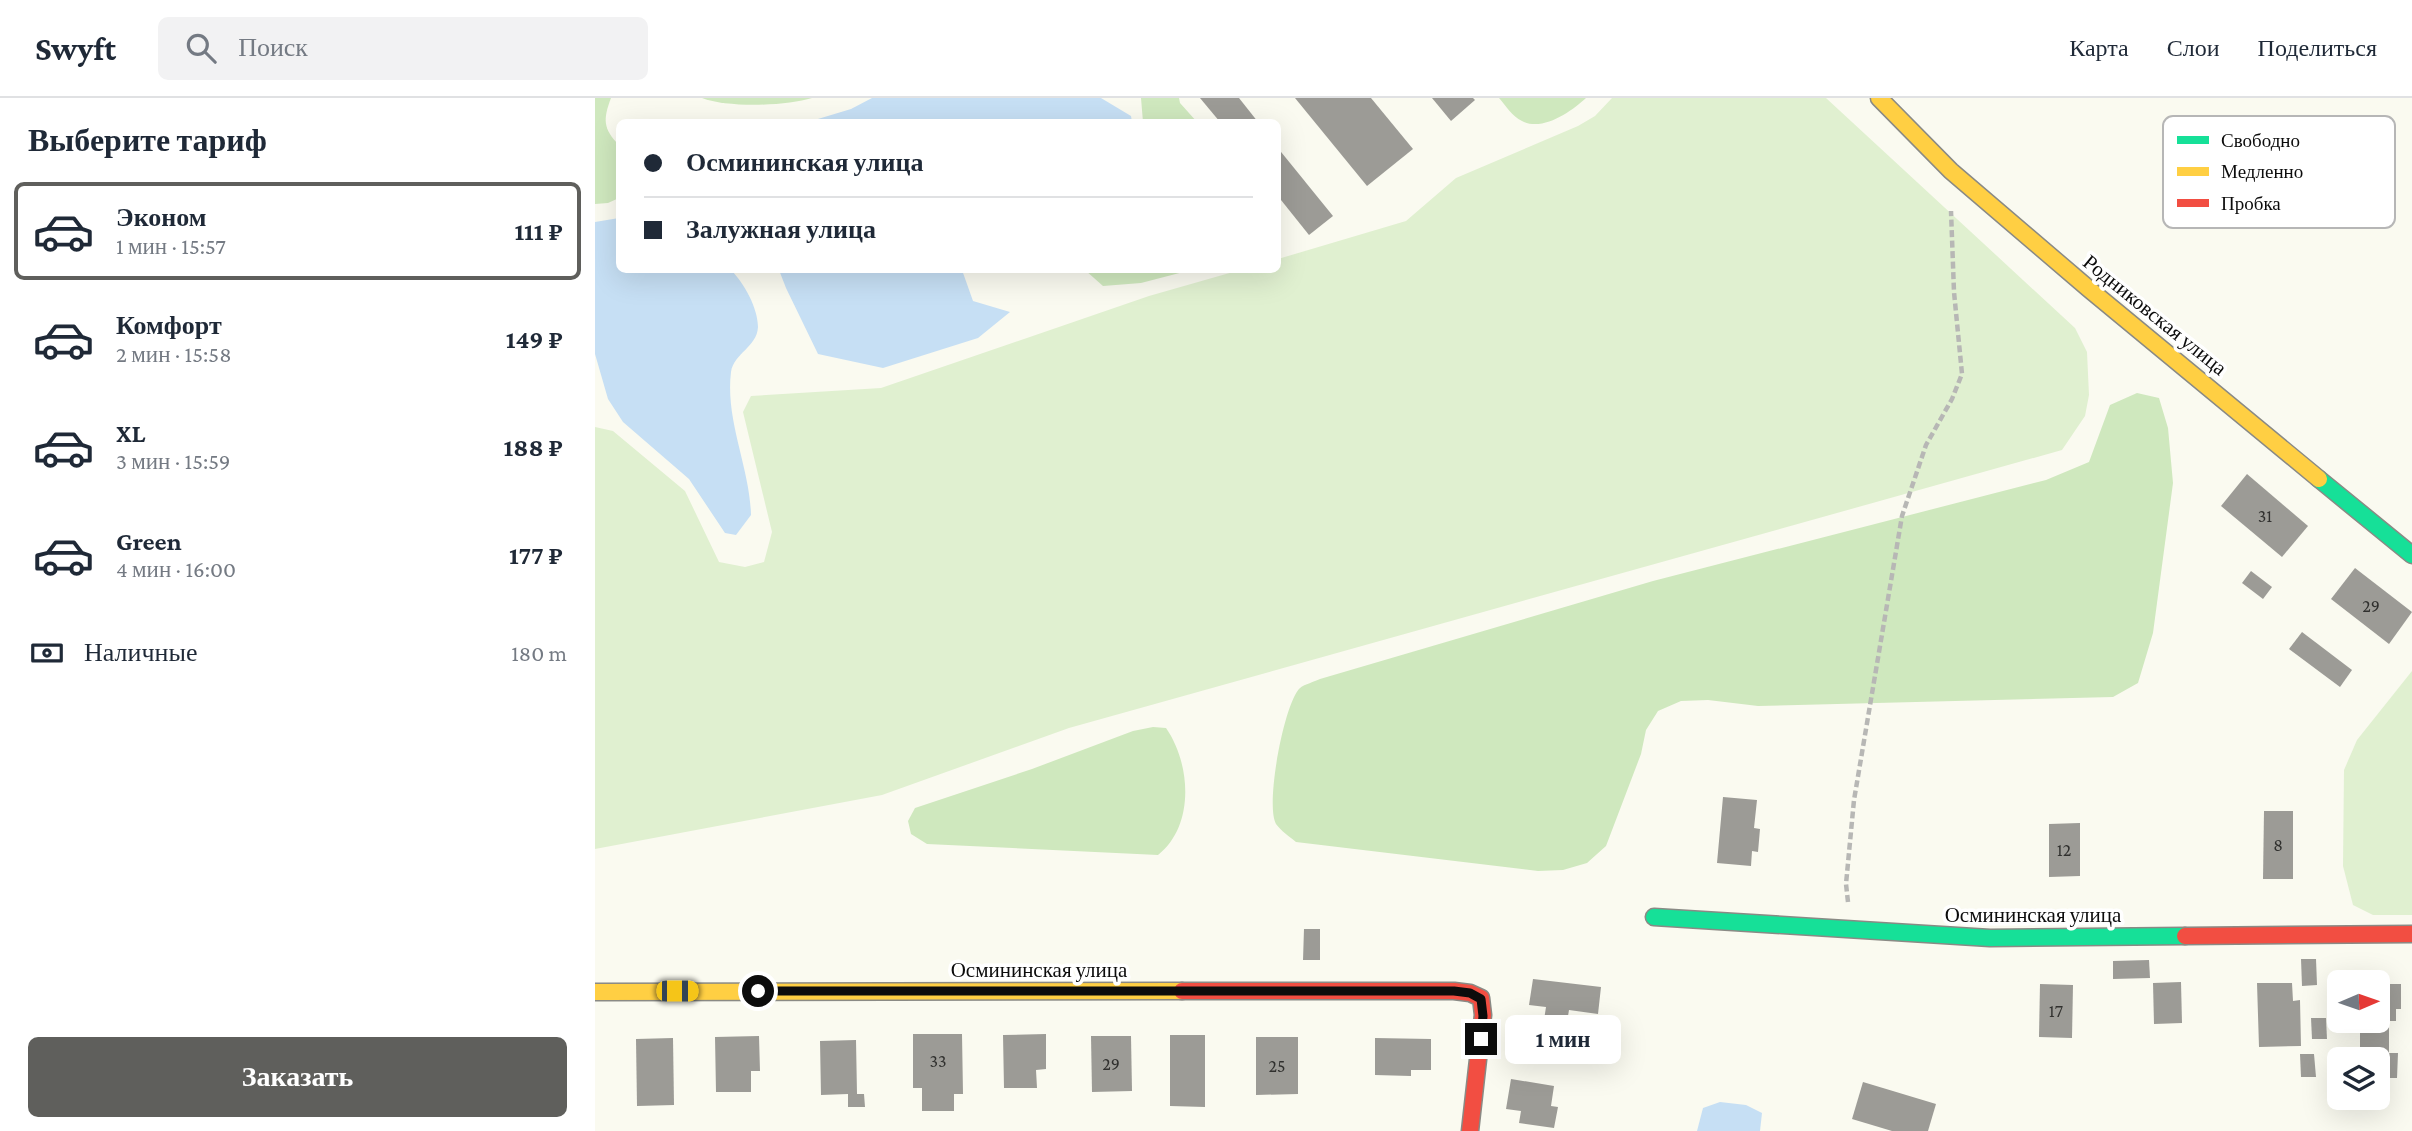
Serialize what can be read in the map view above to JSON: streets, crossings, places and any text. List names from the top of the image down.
{
  "streets": {
    "street": ["Родниковская улица", "Осмининская улица"]
  },
  "house_numbers": [
    "31",
    "29",
    "8",
    "12",
    "17",
    "33",
    "29",
    "25"
  ],
  "legend": ["Свободно", "Медленно", "Пробка"],
  "north": "right",
  "page": {
    "header": "Swyft",
    "search": "Поиск",
    "nav": ["Карта", "Слои", "Поделиться"],
    "heading": "Выберите тариф",
    "banner": ["Осмининская улица", "Залужная улица"],
    "list": [
      {
        "name": "Эконом",
        "note": "1 мин · 15:57",
        "value": "111 ₽"
      },
      {
        "name": "Комфорт",
        "note": "2 мин · 15:58",
        "value": "149 ₽"
      },
      {
        "name": "XL",
        "note": "3 мин · 15:59",
        "value": "188 ₽"
      },
      {
        "name": "Green",
        "note": "4 мин · 16:00",
        "value": "177 ₽"
      }
    ],
    "pay": ["Наличные", "180 m"],
    "bubble": "1 мин",
    "buttons": "Заказать"
  }
}
